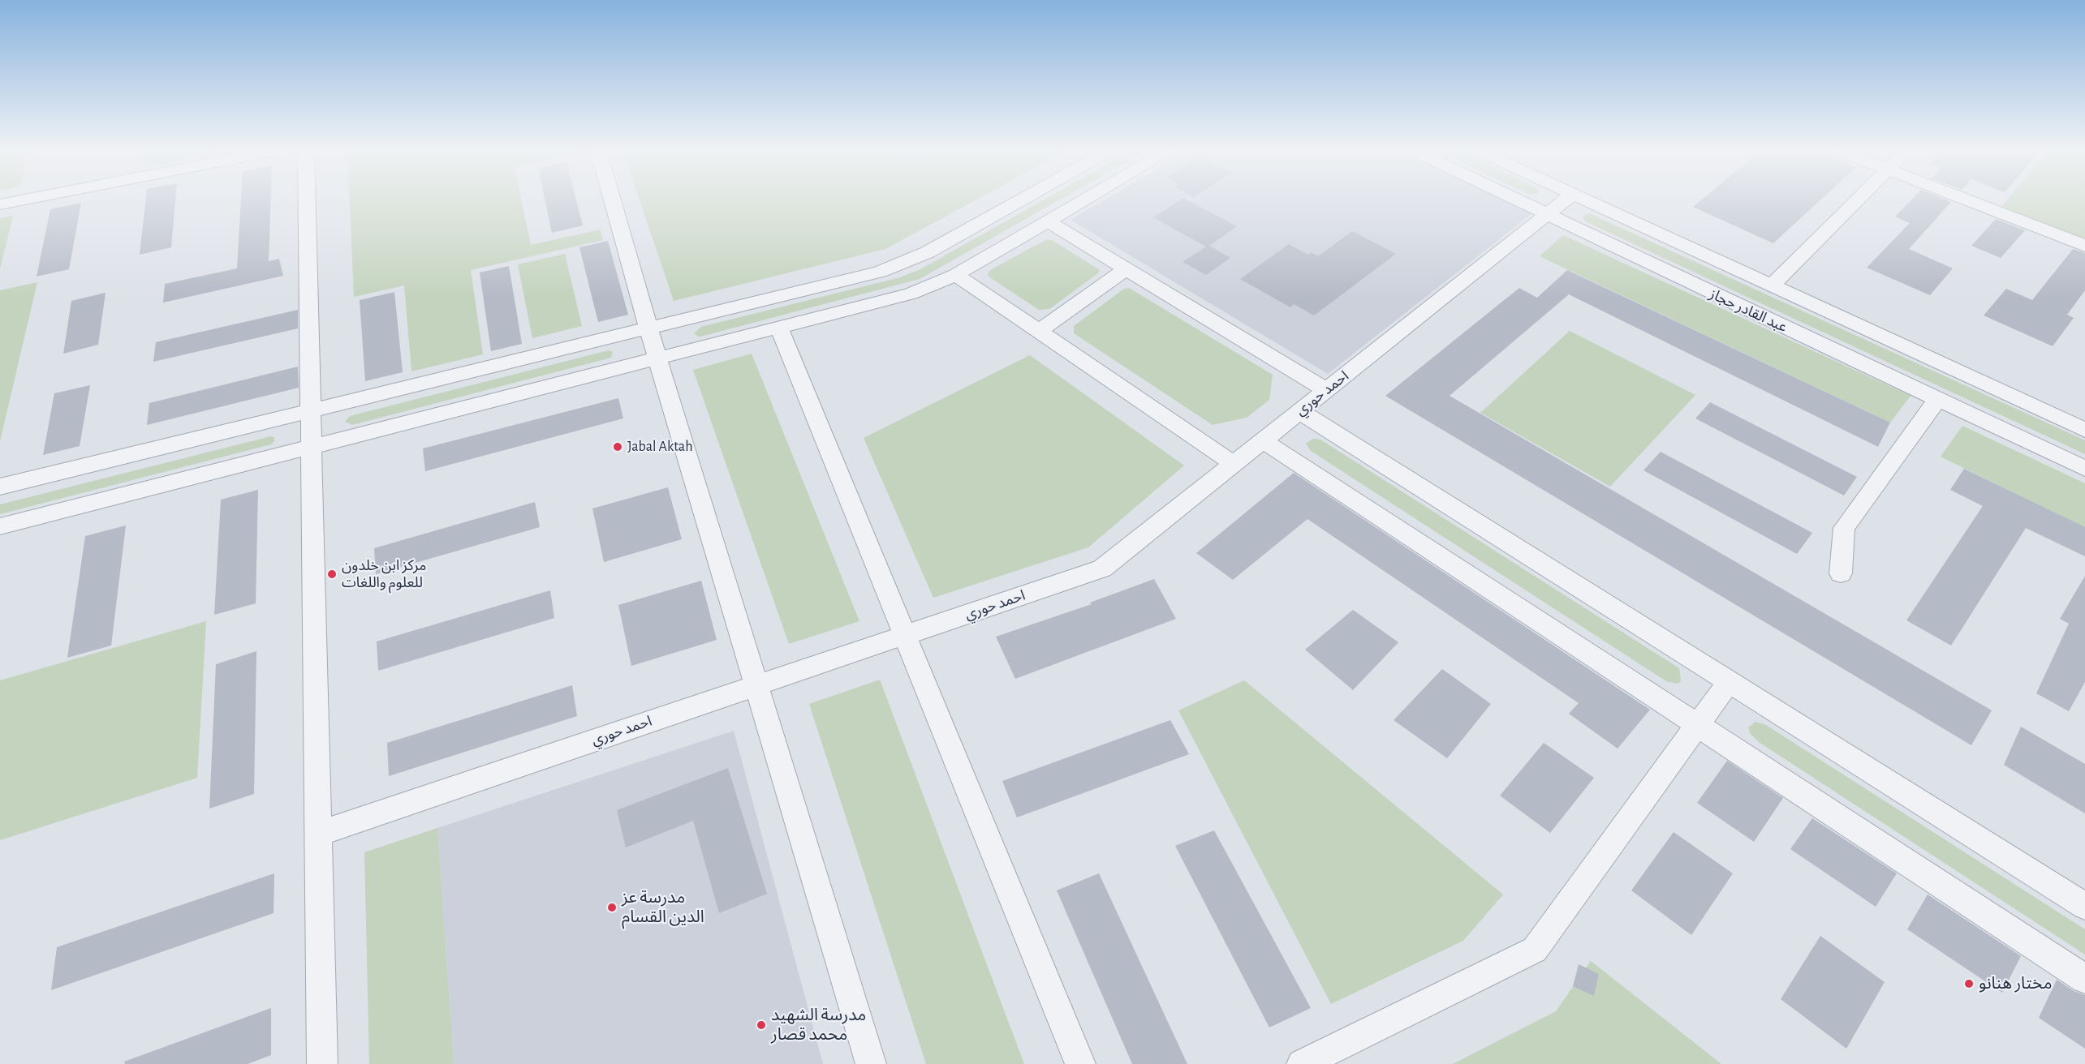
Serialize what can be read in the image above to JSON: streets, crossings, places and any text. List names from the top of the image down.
{
  "streets": {
    "street": ["عبد القادر حجاز", "احمد حوري"]
  },
  "crossings": [
    ["عبد القادر حجاز", "احمد حوري"]
  ],
  "places": [
    "Jabal Aktah",
    "مركز ابن خلدون للعلوم واللغات",
    "مدرسة عز الدين القسام",
    "مختار هنانو",
    "مدرسة الشهيد محمد قصار"
  ]
}
